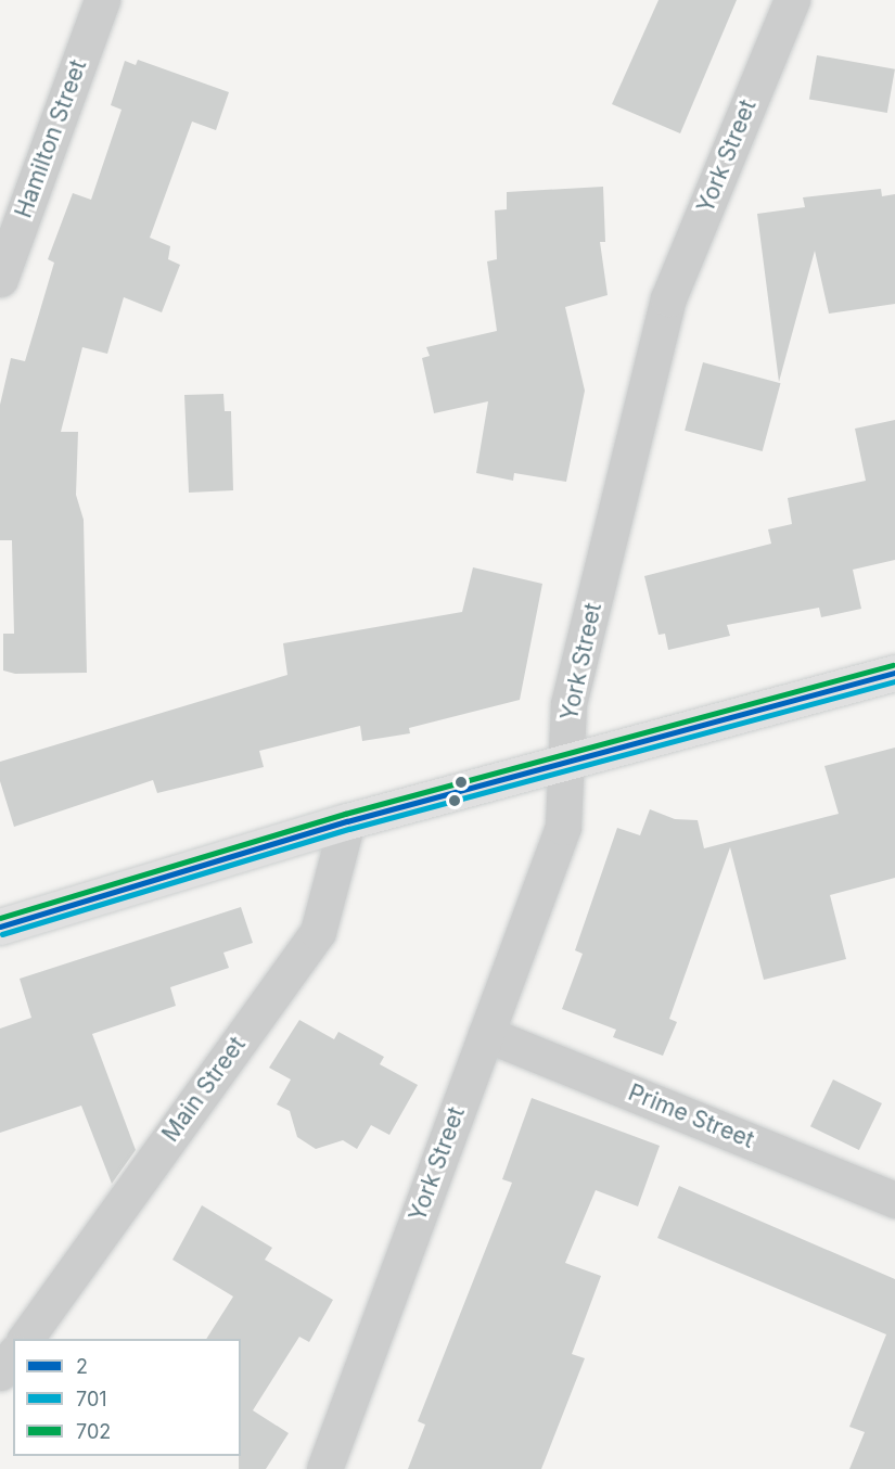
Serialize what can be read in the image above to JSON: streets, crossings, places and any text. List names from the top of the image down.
{
  "streets": {
    "street": [
      "Hamilton Street",
      "York Street",
      "Main Street",
      "Prime Street"
    ]
  },
  "crossings": [
    ["York Street", "Prime Street"]
  ],
  "lines": ["transit line 702", "transit line 2", "transit line 701"],
  "legend": ["2", "701", "702"]
}
